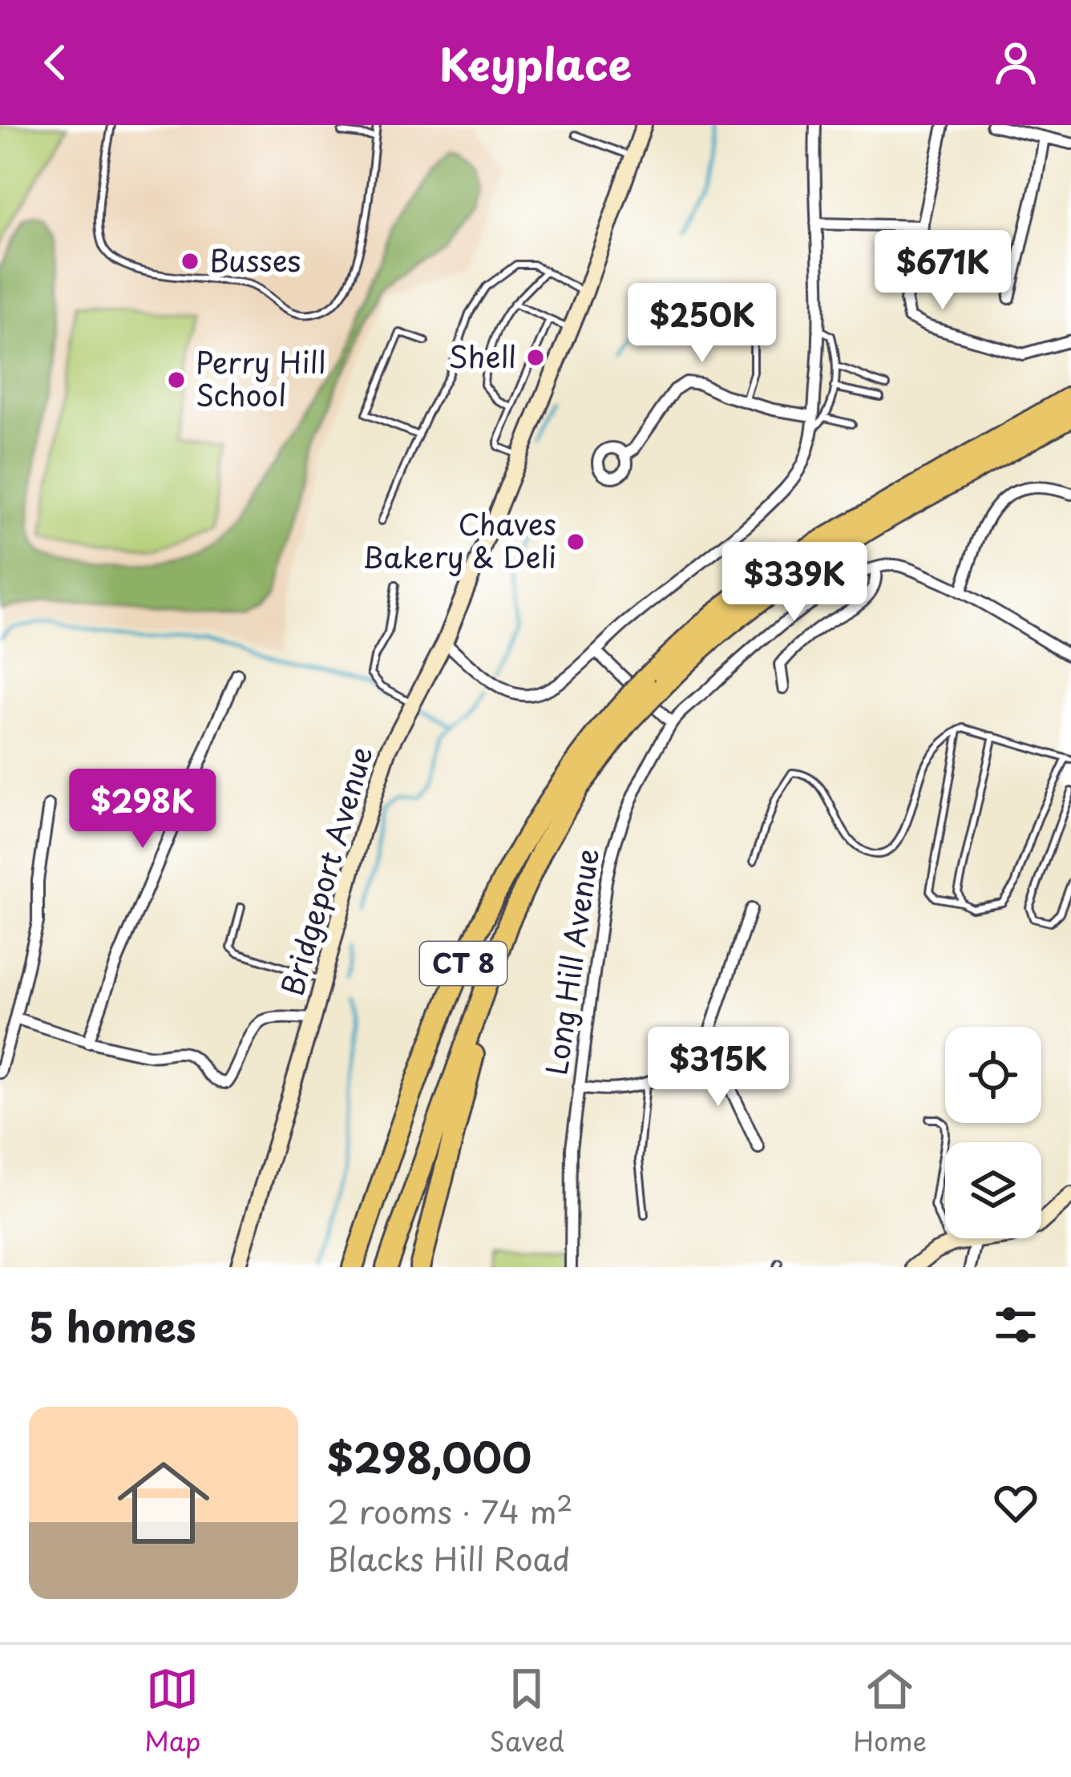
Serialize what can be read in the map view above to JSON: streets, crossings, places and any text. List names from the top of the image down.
{
  "streets": {
    "highway": ["CT 8"],
    "main road": ["Bridgeport Avenue"],
    "street": ["Long Hill Avenue"]
  },
  "places": [
    "Busses",
    "Shell",
    "Perry Hill School",
    "Chaves Bakery & Deli"
  ],
  "page": {
    "header": "Keyplace",
    "price": [
      "$671K",
      "$250K",
      "$339K",
      "$298K",
      "$315K"
    ],
    "heading": "5 homes",
    "list": [
      {
        "name": "$298,000",
        "note": "2 rooms · 74 m² · Blacks Hill Road"
      }
    ],
    "tabs": ["Map", "Saved", "Home"]
  }
}
